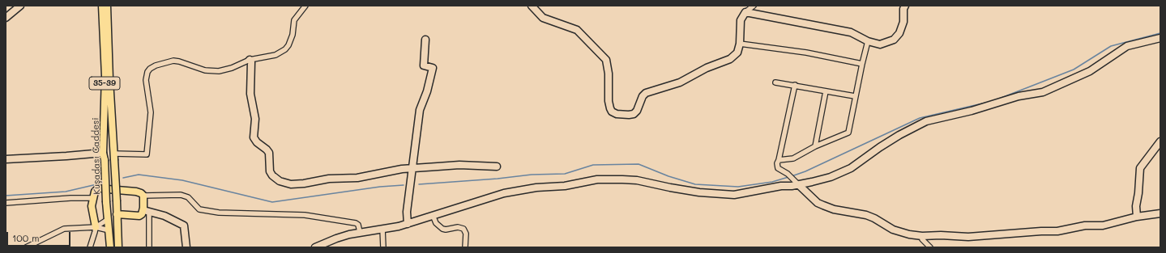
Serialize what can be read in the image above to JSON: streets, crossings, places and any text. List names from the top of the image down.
{
  "streets": {
    "main road": ["35-39", "Kuşadası Caddesi"]
  },
  "scale_bar": "100 m"
}
